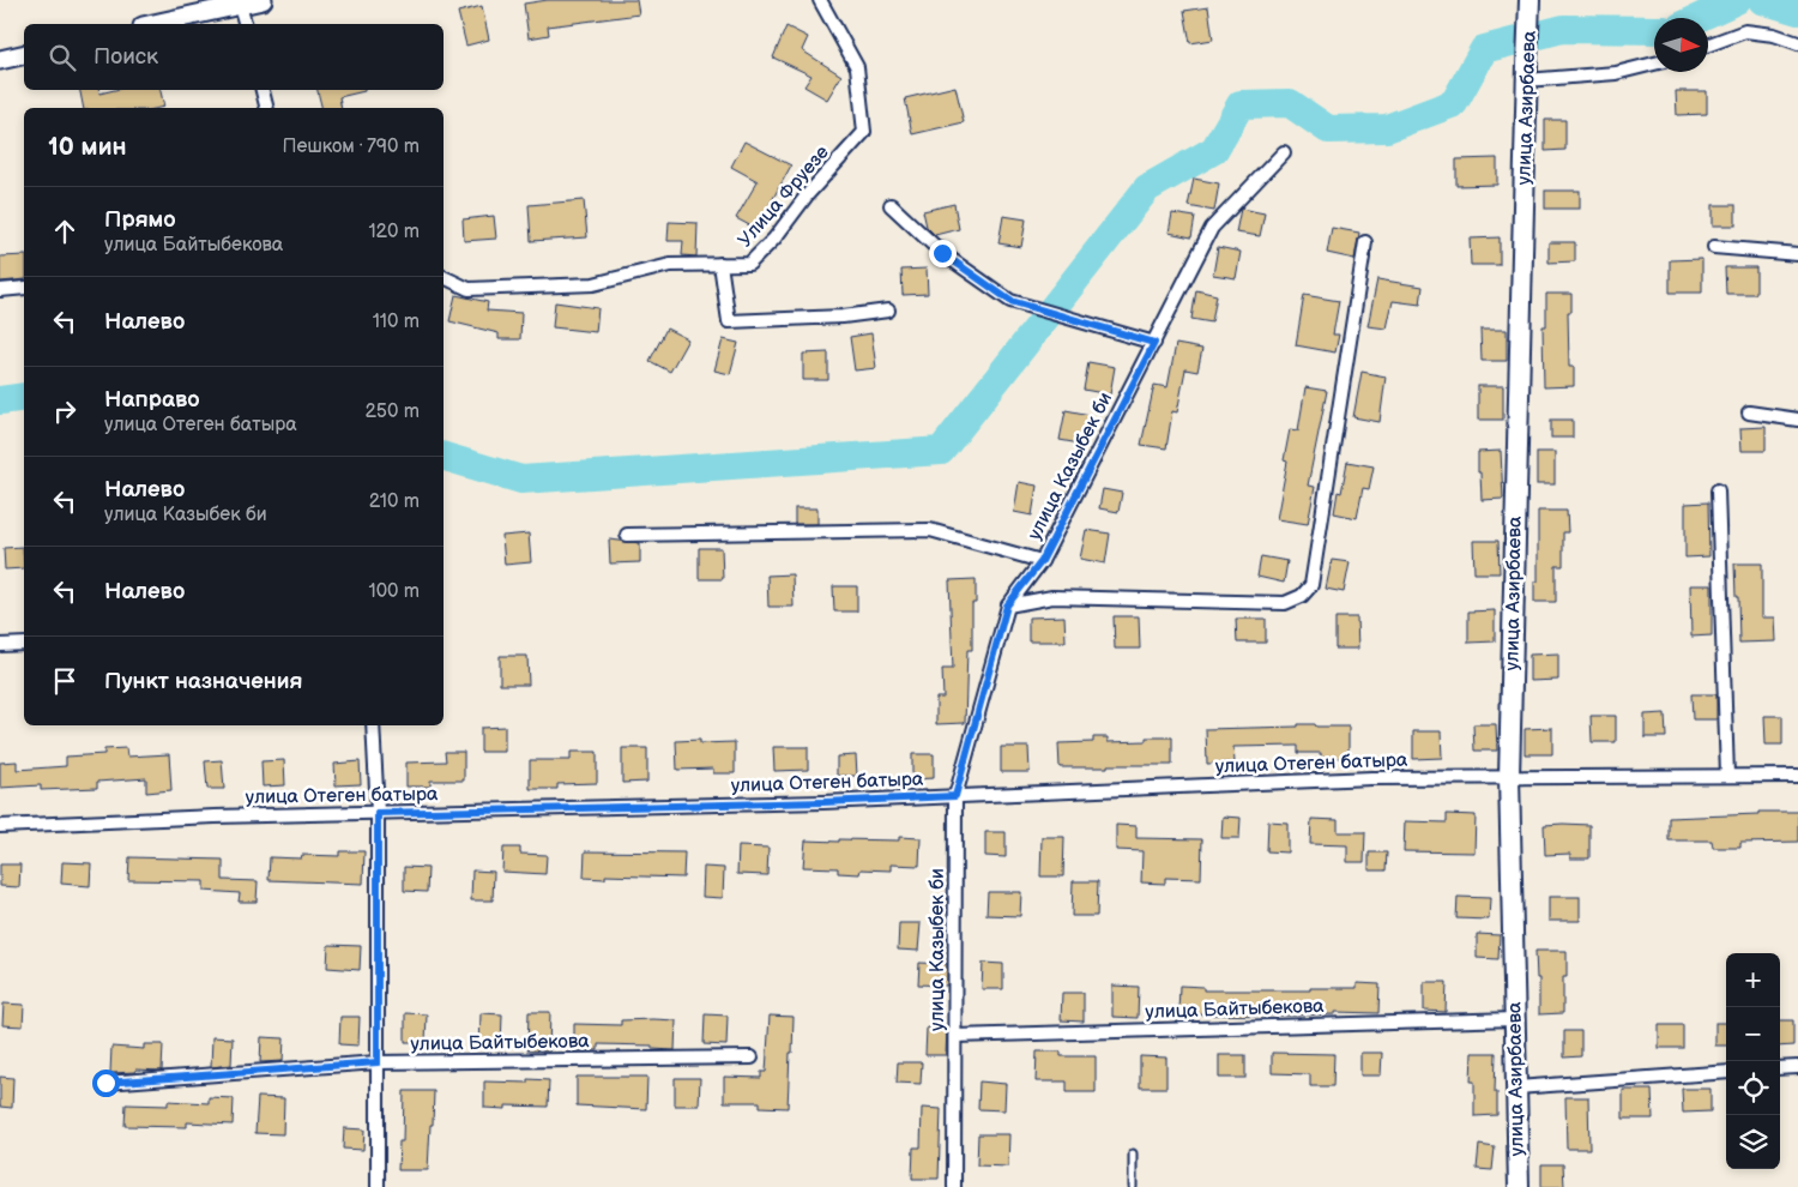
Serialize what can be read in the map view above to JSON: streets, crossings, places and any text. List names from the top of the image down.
{
  "streets": {
    "main road": ["улица Азирбаева"],
    "street": [
      "Улица Фруезе",
      "улица Казыбек би",
      "улица Отеген батыра",
      "улица Байтыбекова"
    ]
  },
  "crossings": [
    ["улица Азирбаева", "улица Отеген батыра"],
    ["улица Азирбаева", "улица Байтыбекова"],
    ["улица Казыбек би", "улица Отеген батыра"],
    ["улица Казыбек би", "улица Байтыбекова"]
  ],
  "north": "right",
  "page": {
    "search": "Поиск",
    "heading": ["10 мин", "Пешком · 790 m"],
    "list": [
      ["Прямо", "улица Байтыбекова", "120 m"],
      ["Налево", "110 m"],
      ["Направо", "улица Отеген батыра", "250 m"],
      ["Налево", "улица Казыбек би", "210 m"],
      ["Налево", "100 m"],
      "Пункт назначения"
    ],
    "map_buttons": ["+", "−"]
  }
}
